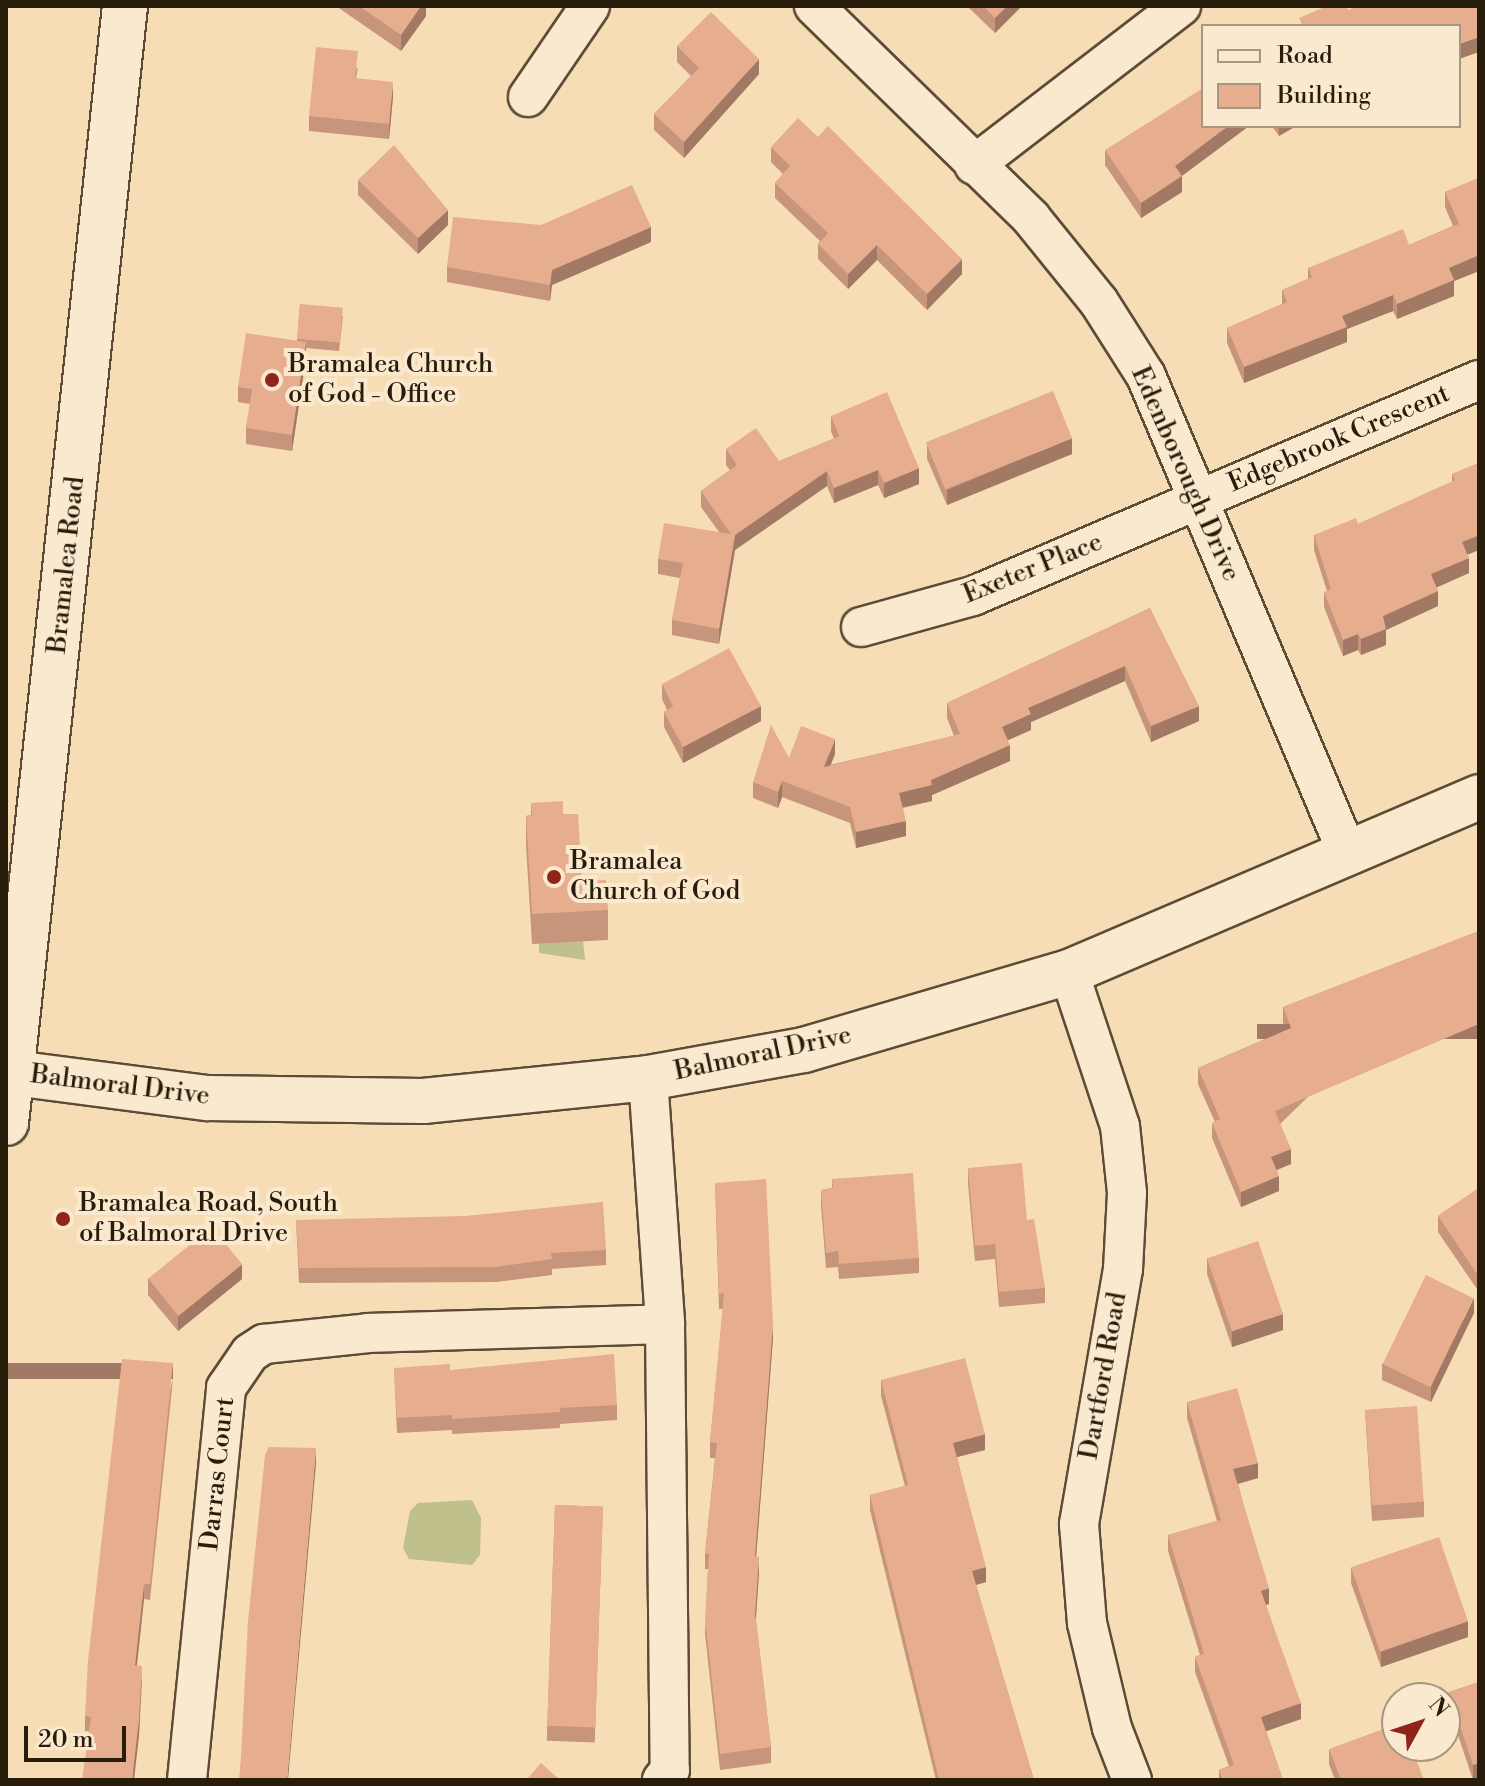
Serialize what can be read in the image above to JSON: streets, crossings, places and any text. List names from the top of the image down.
{
  "streets": {
    "street": [
      "Edgebrook Crescent",
      "Edenborough Drive",
      "Bramalea Road",
      "Exeter Place",
      "Balmoral Drive",
      "Dartford Road",
      "Darras Court"
    ]
  },
  "crossings": [
    ["Edgebrook Crescent", "Edenborough Drive"],
    ["Edgebrook Crescent", "Exeter Place"],
    ["Edenborough Drive", "Exeter Place"],
    ["Edenborough Drive", "Balmoral Drive"],
    ["Bramalea Road", "Balmoral Drive"],
    ["Balmoral Drive", "Dartford Road"]
  ],
  "places": ["Bramalea Church of God - Office", "Bramalea Church of God", "Bramalea Road, South of Balmoral Drive"],
  "legend": ["Road", "Building"],
  "scale_bar": "20 m",
  "north": "top right"
}
